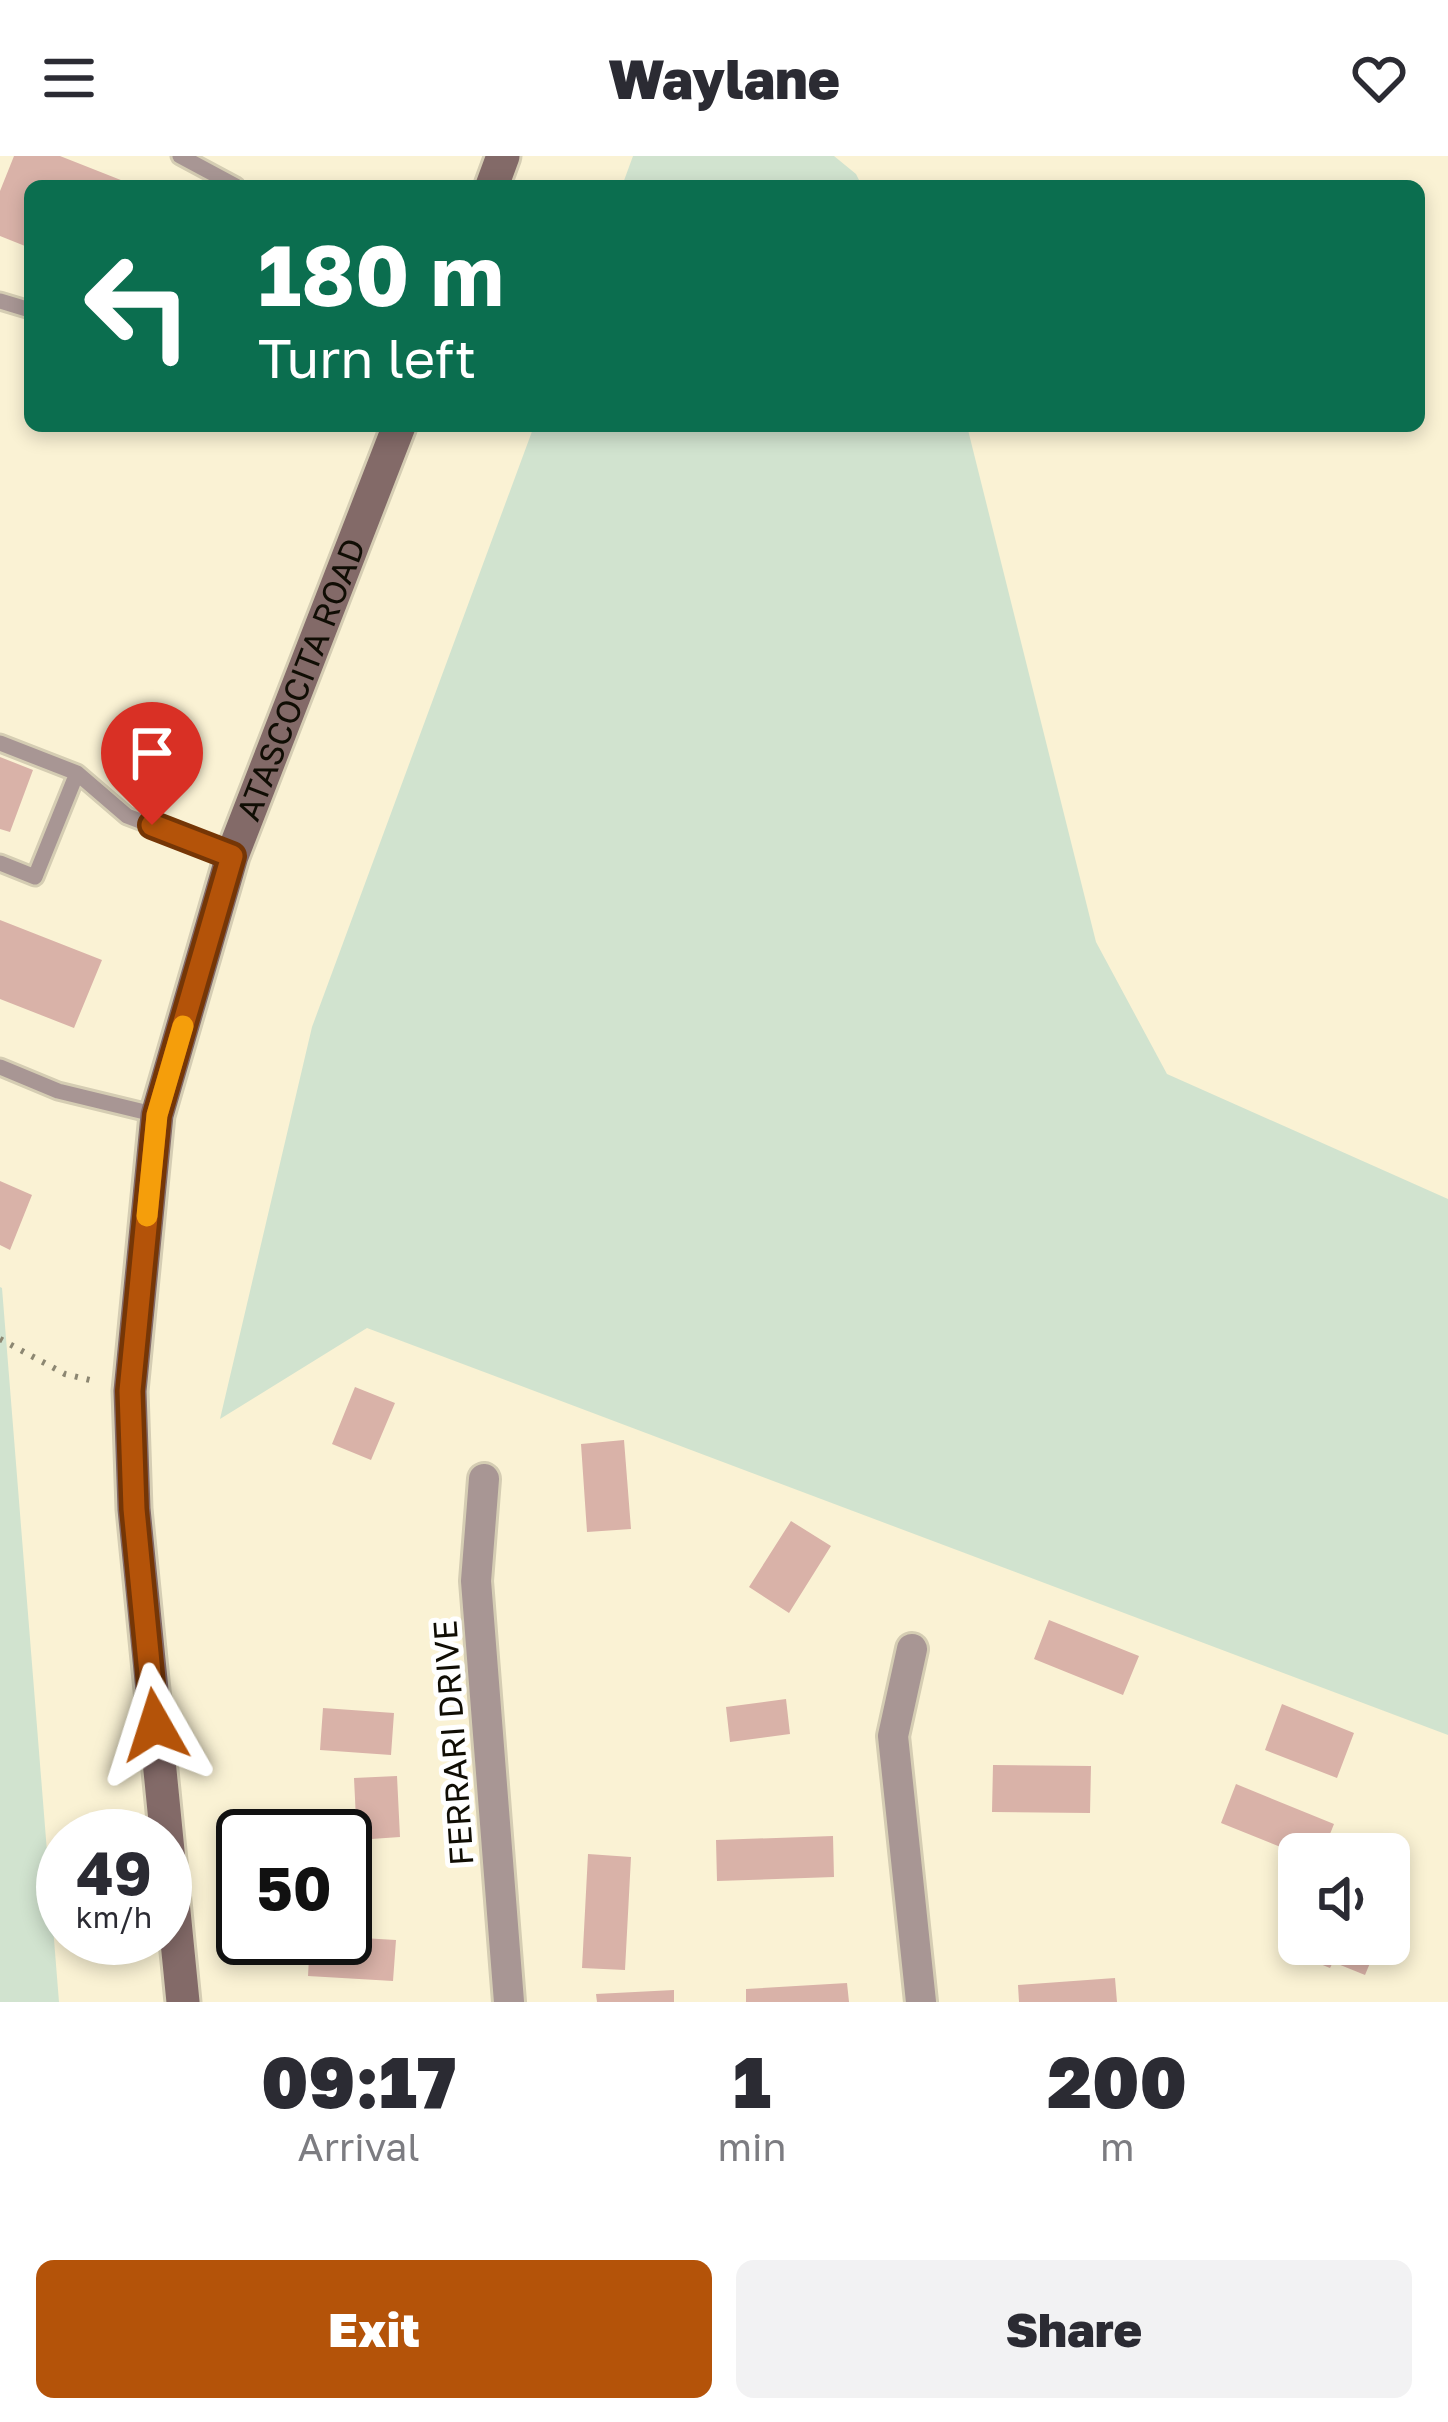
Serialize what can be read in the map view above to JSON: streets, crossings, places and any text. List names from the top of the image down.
{
  "streets": {
    "main road": ["ATASCOCITA ROAD"],
    "street": ["FERRARI DRIVE"]
  },
  "page": {
    "header": "Waylane",
    "turn": ["180 m", "Turn left"],
    "speed": "49 km/h",
    "limit": "50",
    "eta": [
      "09:17",
      "Arrival",
      "1",
      "min",
      "200",
      "m"
    ],
    "buttons": ["Exit", "Share"]
  }
}
